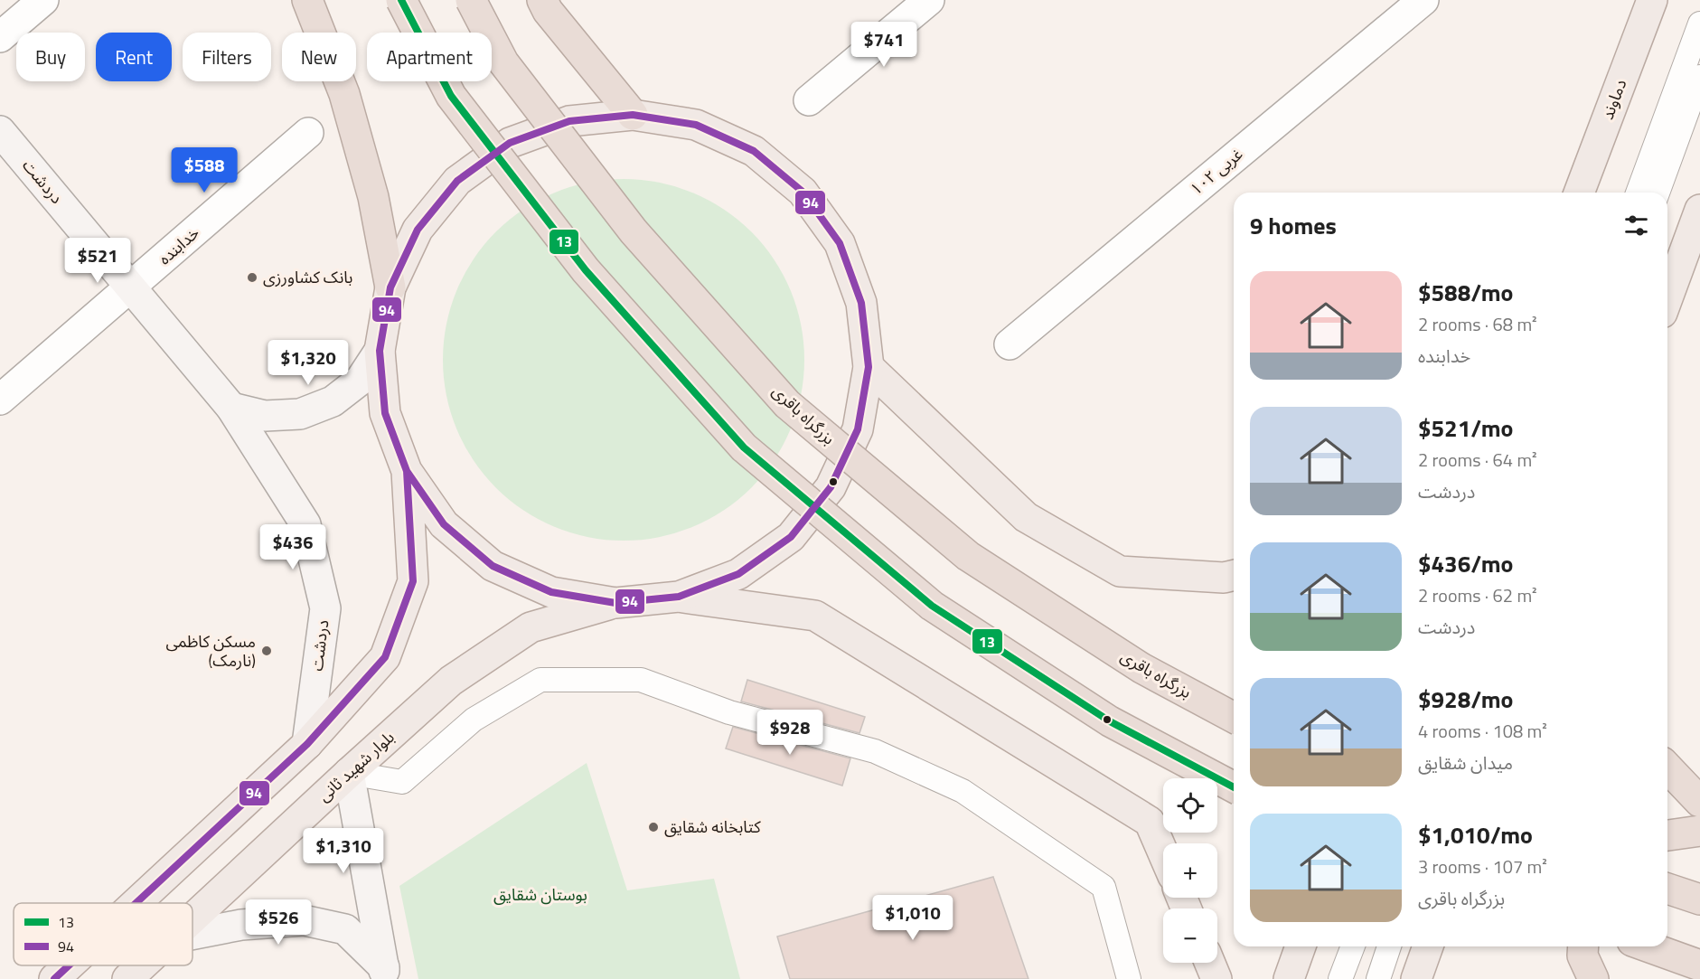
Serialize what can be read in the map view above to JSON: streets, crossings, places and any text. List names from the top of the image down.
{
  "streets": {
    "highway": ["بزرگراه باقری"],
    "main road": ["دماوند", "دردشت", "بلوار شهید ثانی"],
    "street": ["۱۰۲ غربی", "خدابنده"]
  },
  "crossings": [
    ["دردشت", "خدابنده"]
  ],
  "parks": ["بوستان شقایق"],
  "places": ["بانک کشاورزی", "مسکن کاظمی (نارمک)", "کتابخانه شقایق"],
  "lines": ["transit line 13", "transit line 94"],
  "legend": ["13", "94"],
  "page": {
    "price": [
      "$741",
      "$588",
      "$521",
      "$1,320",
      "$436",
      "$928",
      "$1,310",
      "$1,010",
      "$526"
    ],
    "chip": [
      "Buy",
      "Rent",
      "Filters",
      "New",
      "Apartment"
    ],
    "heading": "9 homes",
    "list": [
      {
        "name": "$588/mo",
        "note": "2 rooms · 68 m² · خدابنده"
      },
      {
        "name": "$521/mo",
        "note": "2 rooms · 64 m² · دردشت"
      },
      {
        "name": "$436/mo",
        "note": "2 rooms · 62 m² · دردشت"
      },
      {
        "name": "$928/mo",
        "note": "4 rooms · 108 m² · میدان شقایق"
      },
      {
        "name": "$1,010/mo",
        "note": "3 rooms · 107 m² · بزرگراه باقری"
      }
    ],
    "map_buttons": ["+", "−"]
  }
}
